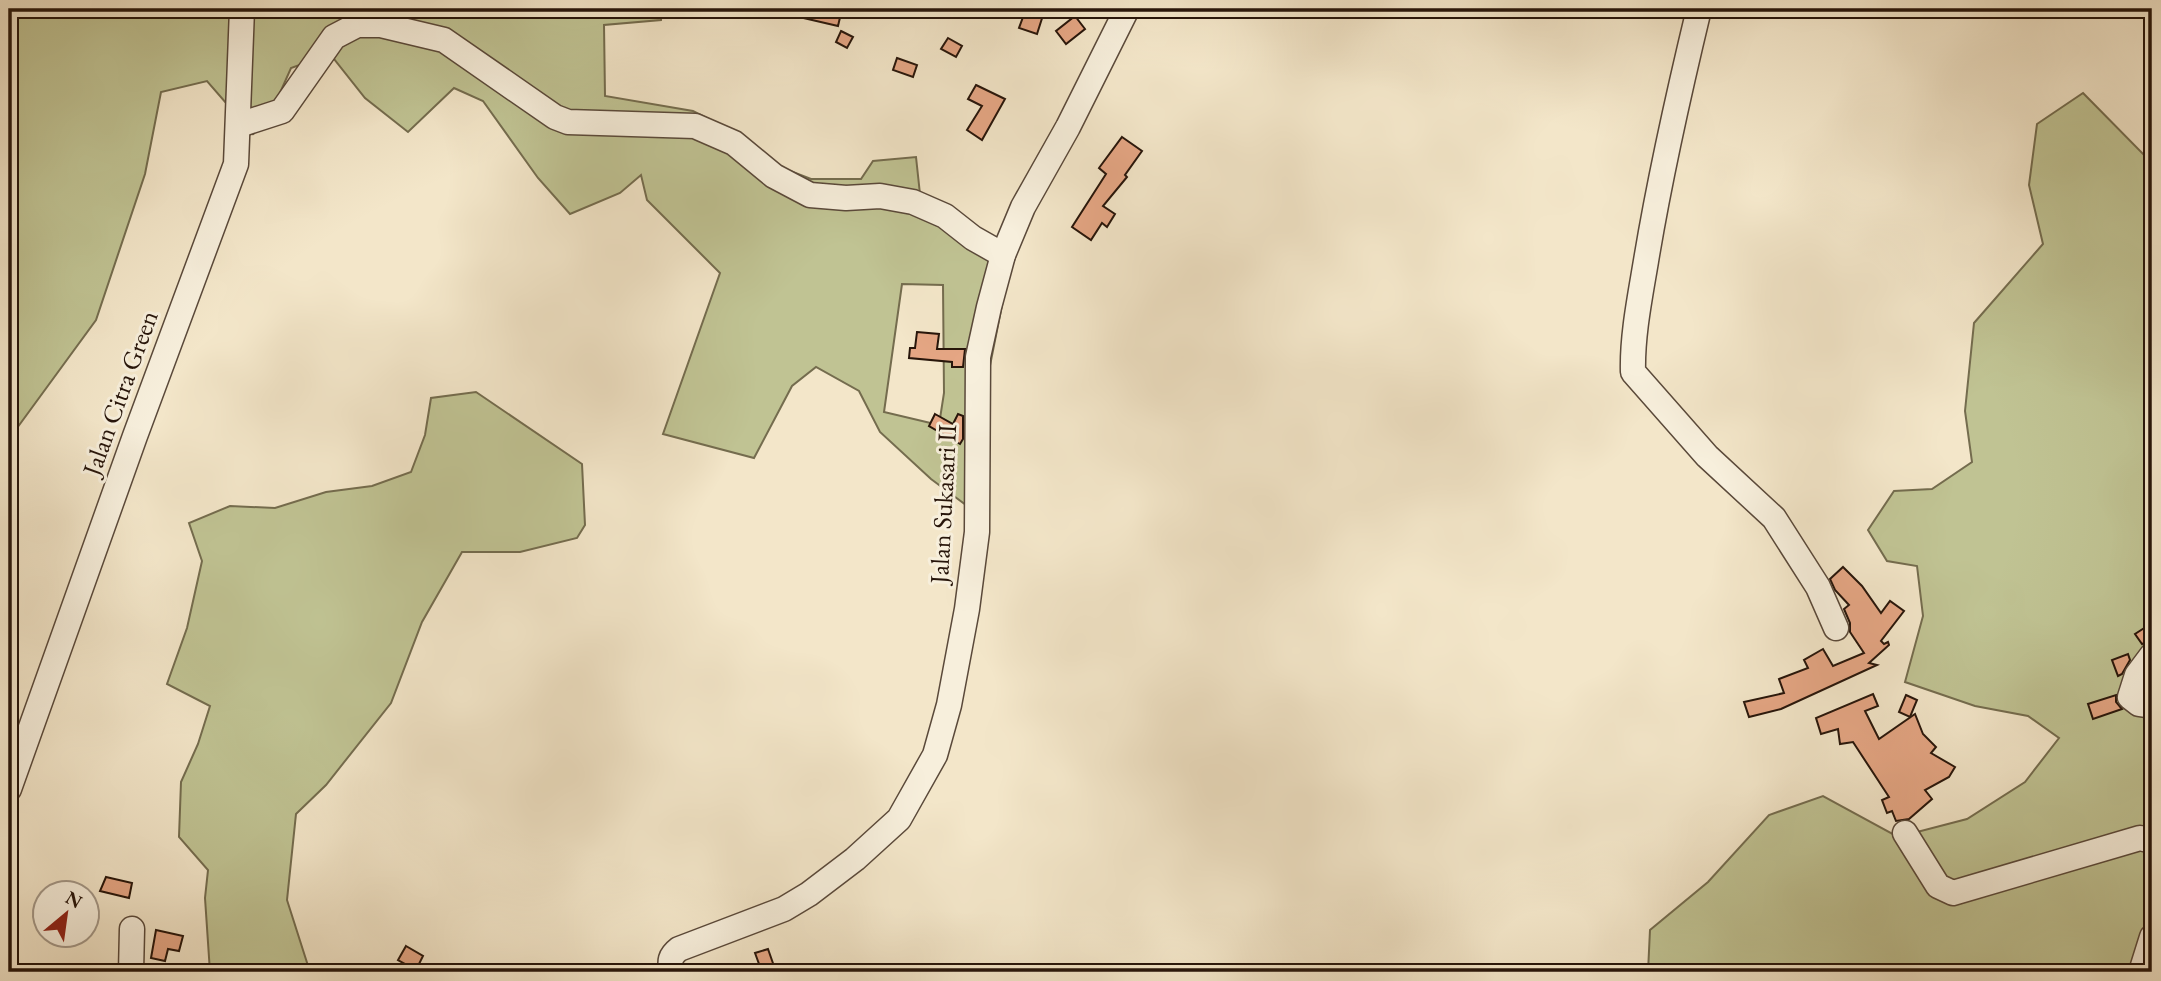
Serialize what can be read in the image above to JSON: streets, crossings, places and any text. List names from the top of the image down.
{
  "streets": {
    "street": ["Jalan Citra Green", "Jalan Sukasari II"]
  },
  "north": "top right"
}
